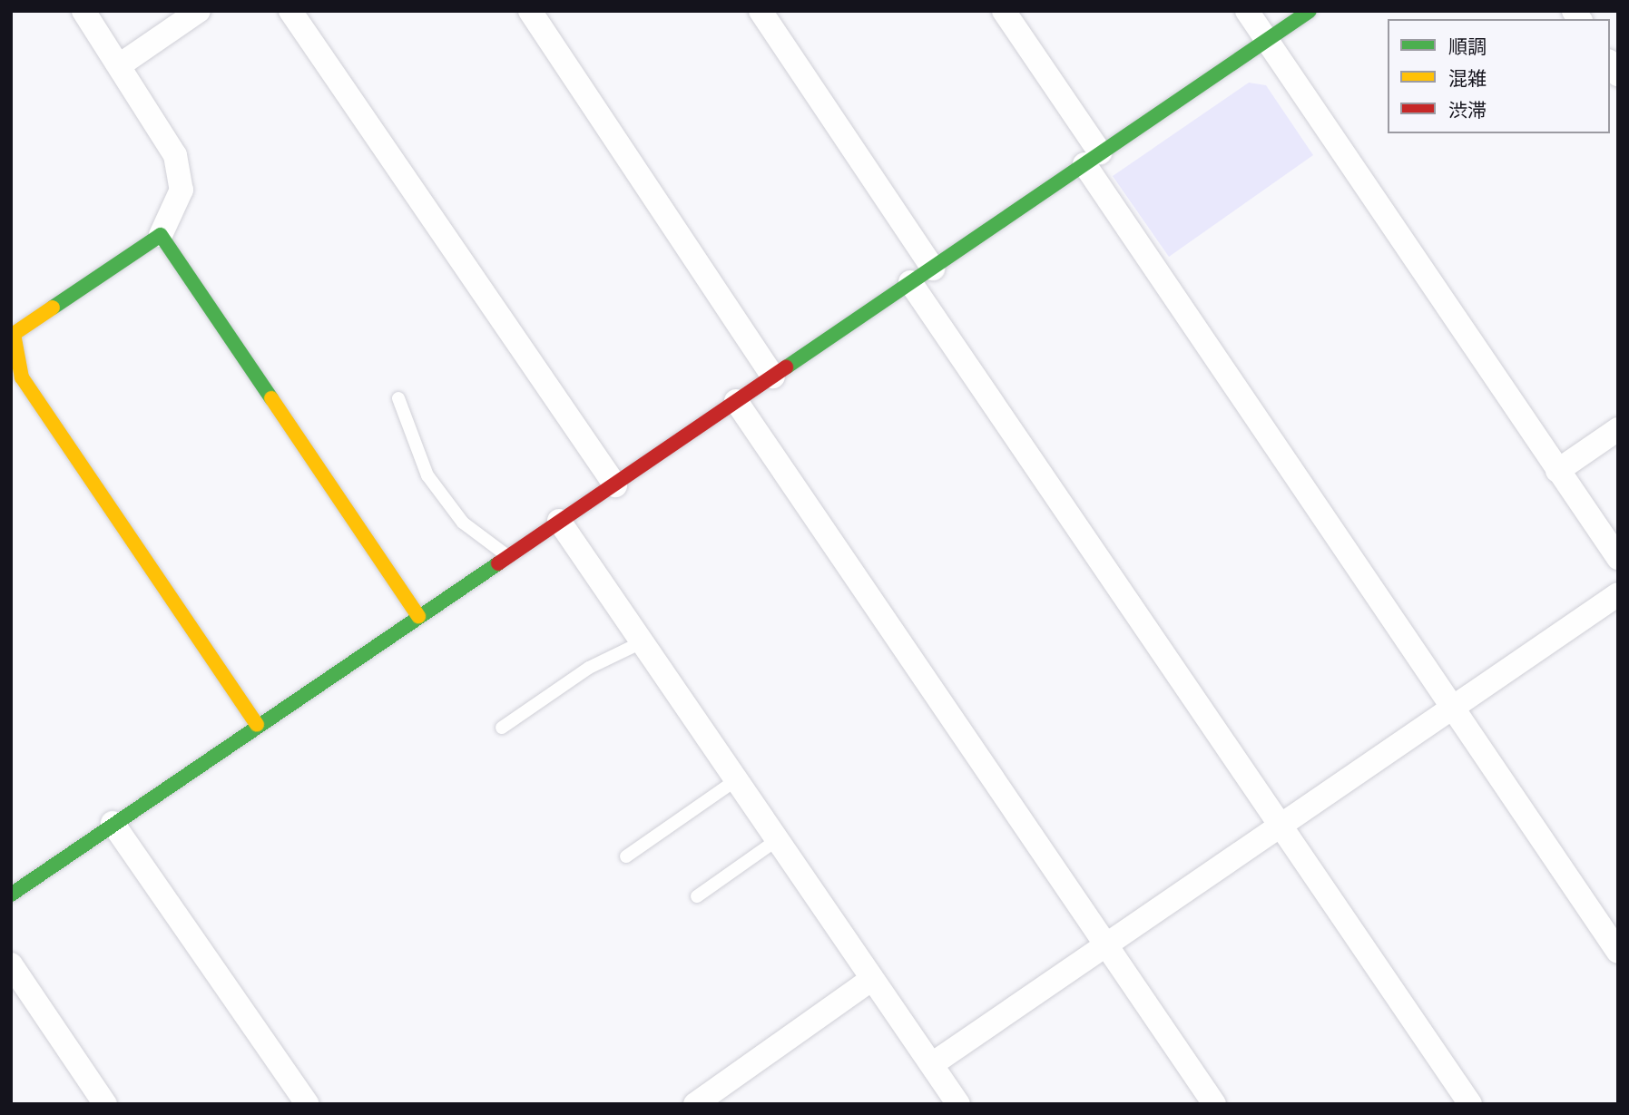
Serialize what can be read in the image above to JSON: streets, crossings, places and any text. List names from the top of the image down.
{
  "legend": ["順調", "混雑", "渋滞"]
}
